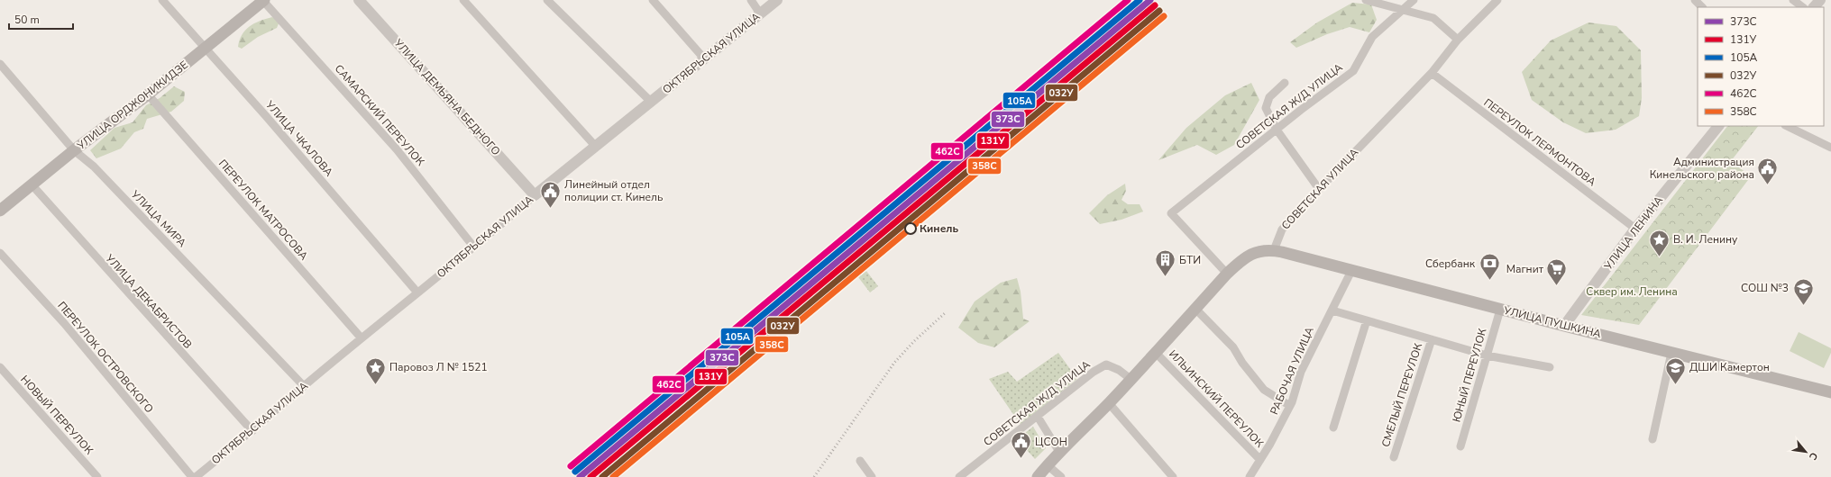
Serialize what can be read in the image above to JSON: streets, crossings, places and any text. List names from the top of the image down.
{
  "streets": {
    "main road": ["УЛИЦА ОРДЖОНИКИДЗЕ", "УЛИЦА ПУШКИНА"],
    "street": [
      "ОКТЯБРЬСКАЯ УЛИЦА",
      "УЛИЦА ДЕМЬЯНА БЕДНОГО",
      "СОВЕТСКАЯ Ж/Д УЛИЦА",
      "САМАРСКИЙ ПЕРЕУЛОК",
      "УЛИЦА ЧКАЛОВА",
      "ПЕРЕУЛОК ЛЕРМОНТОВА",
      "СОВЕТСКАЯ УЛИЦА",
      "ПЕРЕУЛОК МАТРОСОВА",
      "УЛИЦА МИРА",
      "УЛИЦА ЛЕНИНА",
      "УЛИЦА ДЕКАБРИСТОВ",
      "ПЕРЕУЛОК ОСТРОВСКОГО",
      "РАБОЧАЯ УЛИЦА",
      "ЮНЫЙ ПЕРЕУЛОК",
      "СМЕЛЫЙ ПЕРЕУЛОК",
      "ИЛЬИНСКИЙ ПЕРЕУЛОК",
      "НОВЫЙ ПЕРЕУЛОК"
    ]
  },
  "crossings": [
    ["ОКТЯБРЬСКАЯ УЛИЦА", "УЛИЦА ДЕМЬЯНА БЕДНОГО"],
    ["ОКТЯБРЬСКАЯ УЛИЦА", "САМАРСКИЙ ПЕРЕУЛОК"],
    ["ОКТЯБРЬСКАЯ УЛИЦА", "УЛИЦА ЧКАЛОВА"],
    ["ОКТЯБРЬСКАЯ УЛИЦА", "ПЕРЕУЛОК МАТРОСОВА"],
    ["ОКТЯБРЬСКАЯ УЛИЦА", "УЛИЦА МИРА"],
    ["ОКТЯБРЬСКАЯ УЛИЦА", "УЛИЦА ДЕКАБРИСТОВ"],
    ["УЛИЦА ОРДЖОНИКИДЗЕ", "САМАРСКИЙ ПЕРЕУЛОК"],
    ["УЛИЦА ОРДЖОНИКИДЗЕ", "УЛИЦА ЧКАЛОВА"],
    ["УЛИЦА ОРДЖОНИКИДЗЕ", "ПЕРЕУЛОК МАТРОСОВА"],
    ["УЛИЦА ОРДЖОНИКИДЗЕ", "УЛИЦА МИРА"],
    ["УЛИЦА ОРДЖОНИКИДЗЕ", "УЛИЦА ДЕКАБРИСТОВ"],
    ["ПЕРЕУЛОК ЛЕРМОНТОВА", "СОВЕТСКАЯ УЛИЦА"],
    ["ПЕРЕУЛОК ЛЕРМОНТОВА", "УЛИЦА ЛЕНИНА"],
    ["СОВЕТСКАЯ УЛИЦА", "УЛИЦА ПУШКИНА"],
    ["УЛИЦА ЛЕНИНА", "УЛИЦА ПУШКИНА"],
    ["УЛИЦА ПУШКИНА", "РАБОЧАЯ УЛИЦА"],
    ["УЛИЦА ПУШКИНА", "ЮНЫЙ ПЕРЕУЛОК"],
    ["РАБОЧАЯ УЛИЦА", "ИЛЬИНСКИЙ ПЕРЕУЛОК"]
  ],
  "parks": ["Сквер им. Ленина"],
  "places": {
    "public building": ["Администрация Кинельского района", "Линейный отдел полиции ст. Кинель", "ЦСОН"],
    "other": ["Кинель"],
    "place": ["В. И. Ленину", "Паровоз Л № 1521"],
    "building": ["БТИ"],
    "bank": ["Сбербанк"],
    "supermarket": ["Магнит"],
    "school or university": ["СОШ №3", "ДШИ Камертон"]
  },
  "lines": [
    "transit line 373C",
    "transit line 105А",
    "transit line 462С",
    "transit line 131У",
    "transit line 032У",
    "transit line 358С"
  ],
  "legend": [
    "373C",
    "131У",
    "105А",
    "032У",
    "462С",
    "358С"
  ],
  "scale_bar": "50 m",
  "north": "bottom right"
}
